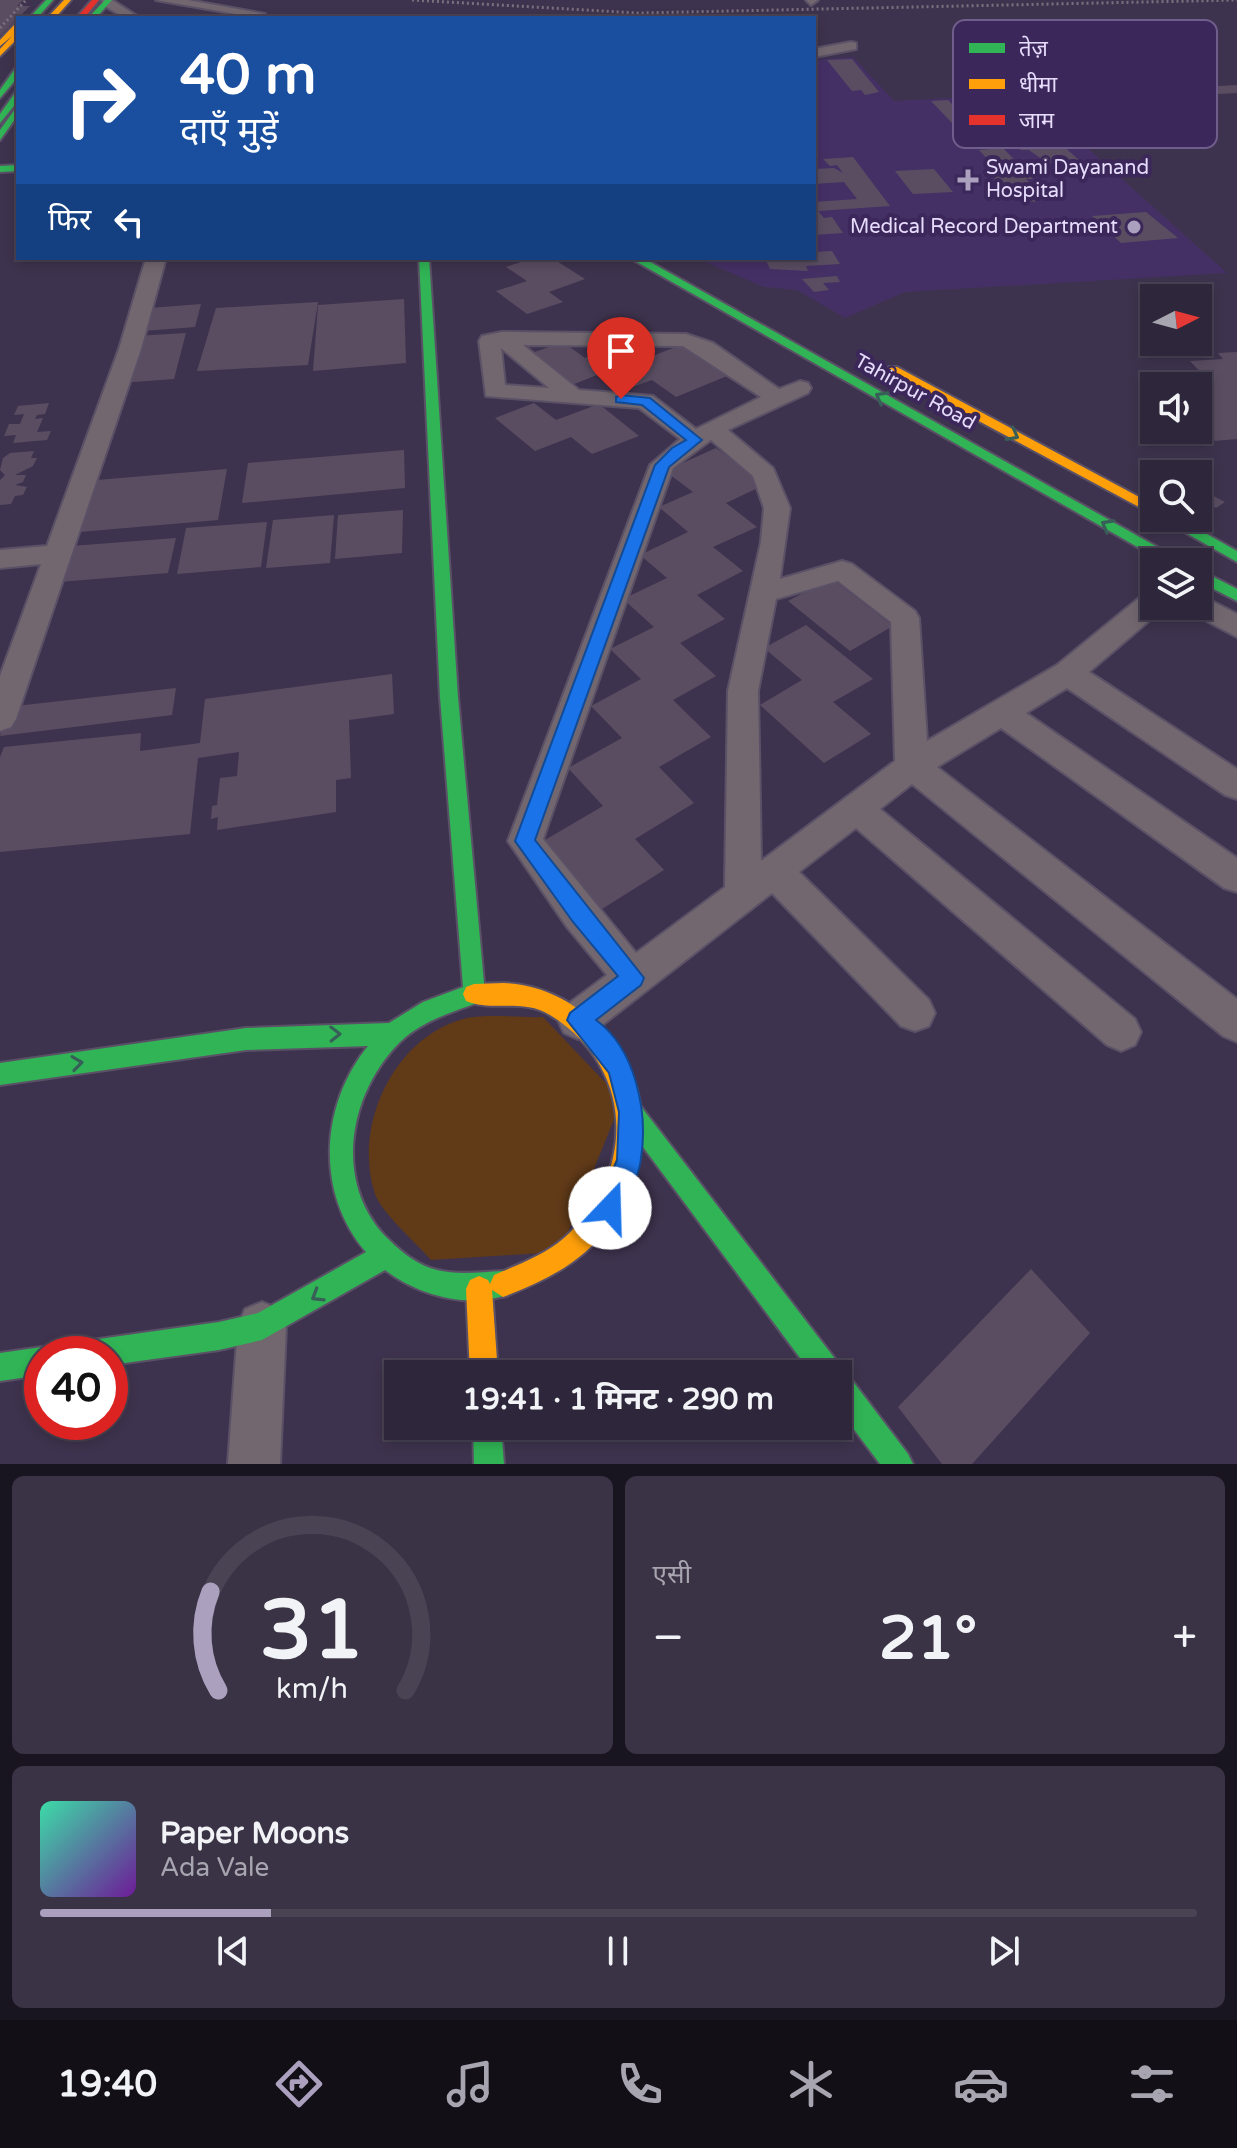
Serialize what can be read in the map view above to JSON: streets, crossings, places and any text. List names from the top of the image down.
{
  "streets": {
    "main road": ["Tahirpur Road"]
  },
  "places": {
    "health": ["Swami Dayanand Hospital"],
    "other": ["Medical Record Department"]
  },
  "legend": ["तेज़", "धीमा", "जाम"],
  "north": "right",
  "page": {
    "turn": ["40 m", "दाएँ मुड़ें"],
    "then": "फिर",
    "limit": "40",
    "trip": "19:41 · 1 मिनट · 290 m",
    "tile": "एसी",
    "heat": ["−", "21°", "+"],
    "song": ["Paper Moons", "Ada Vale"],
    "tabs": "19:40",
    "gauge": ["31", "km/h"]
  }
}
